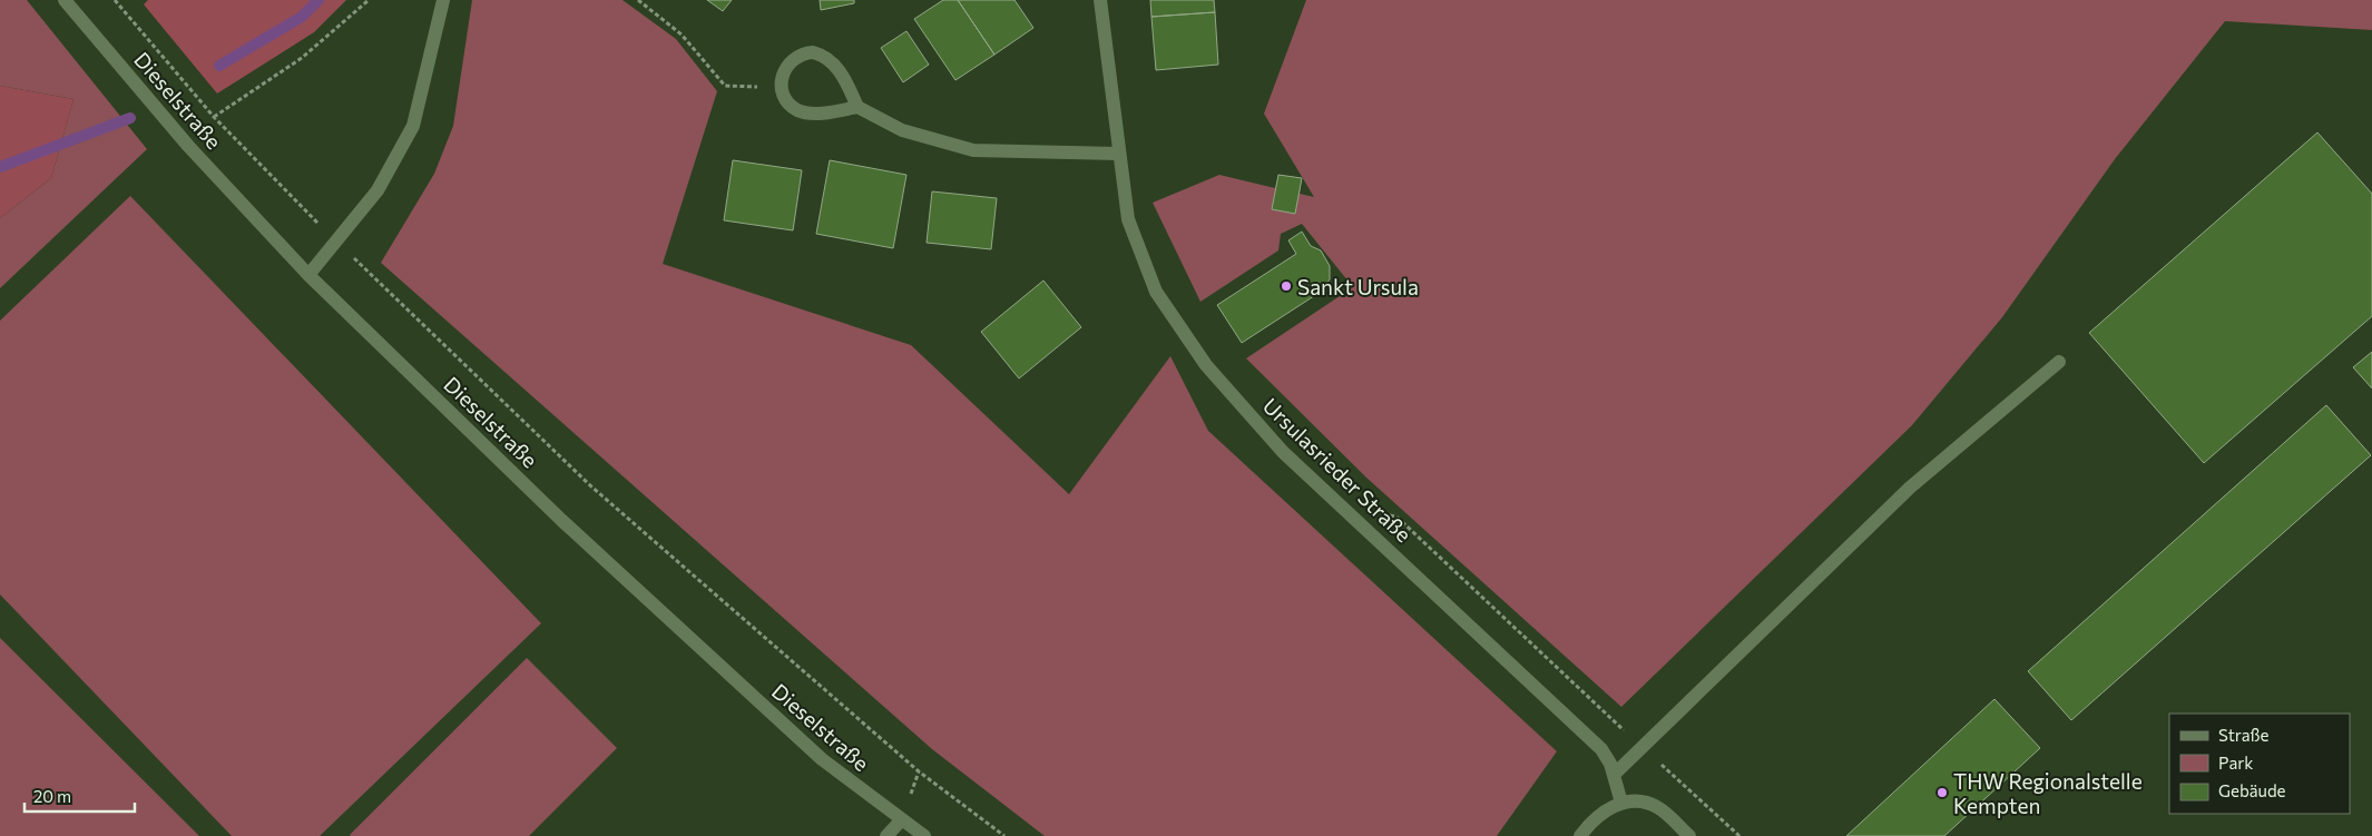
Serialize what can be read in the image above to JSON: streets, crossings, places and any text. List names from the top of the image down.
{
  "streets": {
    "street": ["Dieselstraße", "Ursulasrieder Straße"]
  },
  "places": ["Sankt Ursula", "THW Regionalstelle Kempten"],
  "legend": ["Straße", "Park", "Gebäude"],
  "scale_bar": "20 m"
}
